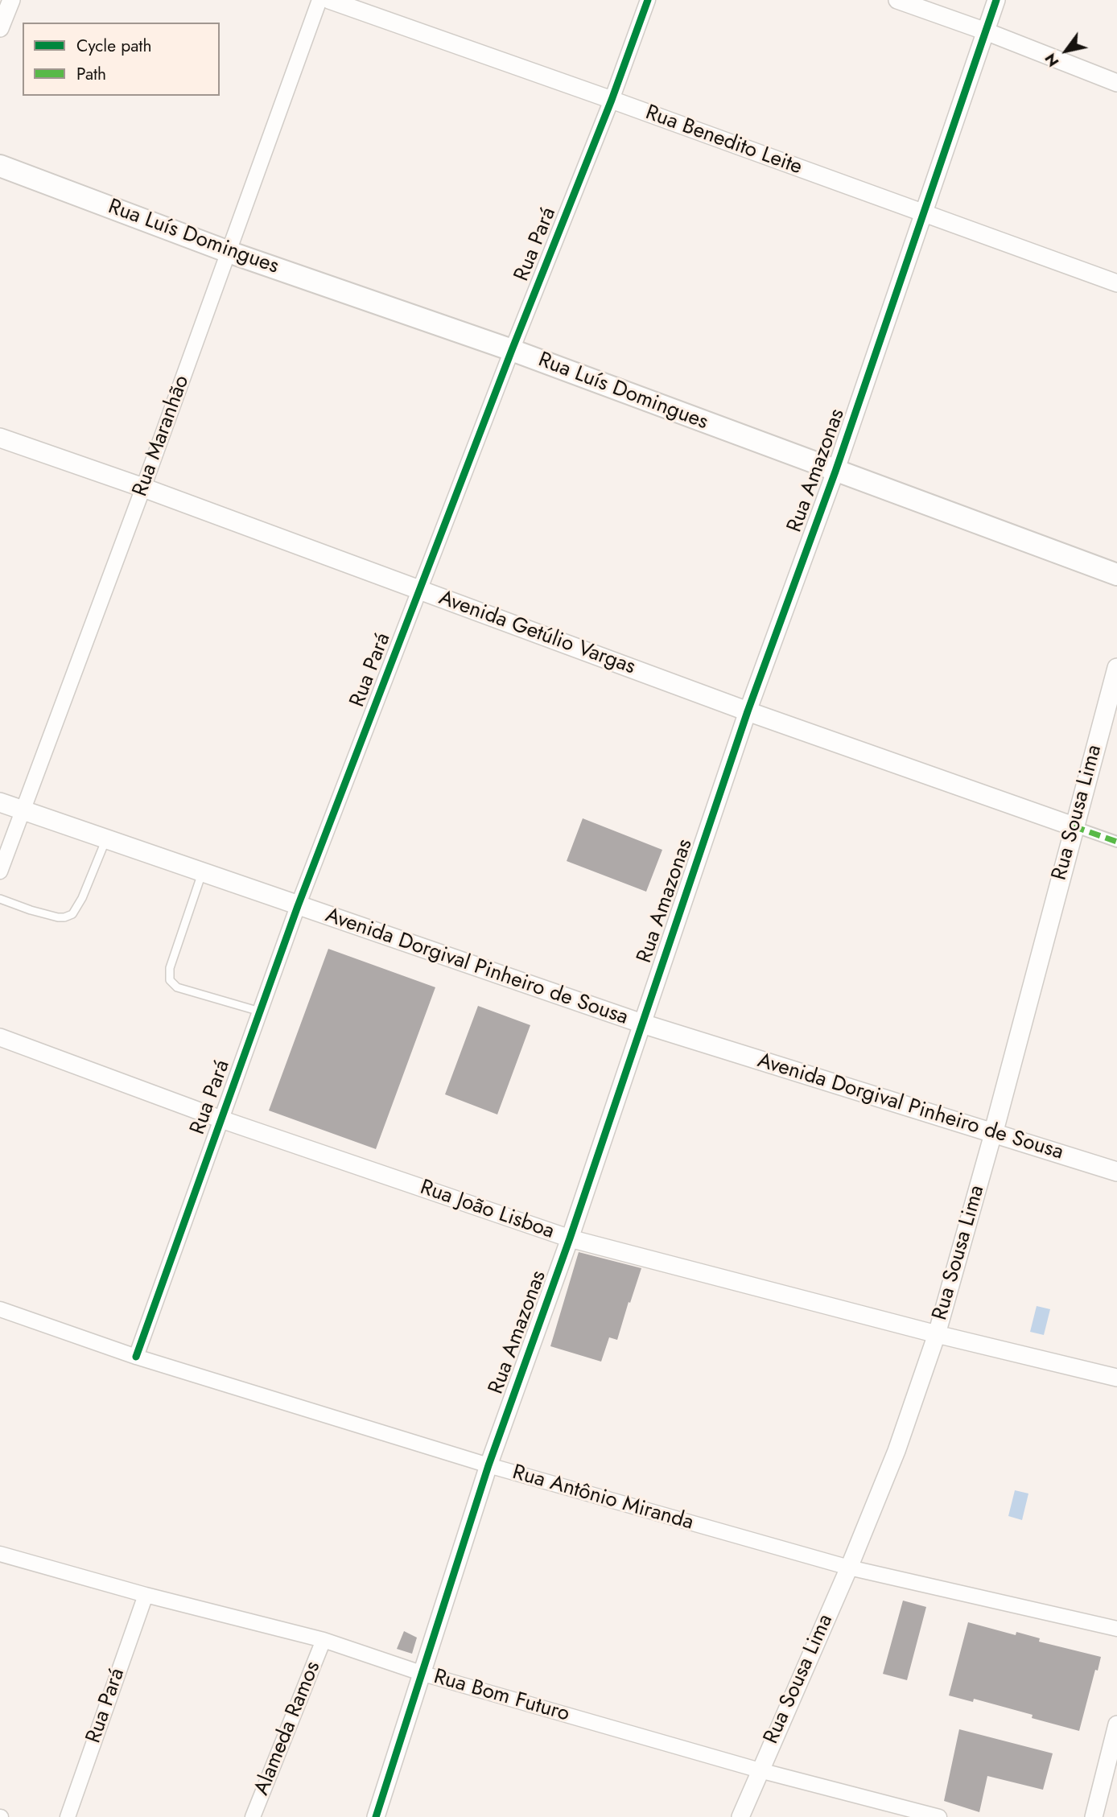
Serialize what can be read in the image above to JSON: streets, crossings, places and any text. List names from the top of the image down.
{
  "streets": {
    "main road": [
      "Rua Luís Domingues",
      "Avenida Getúlio Vargas",
      "Rua Sousa Lima",
      "Avenida Dorgival Pinheiro de Sousa"
    ],
    "street": [
      "Rua Benedito Leite",
      "Rua Pará",
      "Rua Maranhão",
      "Rua Amazonas",
      "Rua João Lisboa",
      "Rua Antônio Miranda",
      "Rua Bom Futuro",
      "Alameda Ramos"
    ]
  },
  "crossings": [
    ["Rua Benedito Leite", "Rua Pará"],
    ["Rua Benedito Leite", "Rua Amazonas"],
    ["Rua Luís Domingues", "Rua Pará"],
    ["Rua Luís Domingues", "Rua Maranhão"],
    ["Rua Luís Domingues", "Rua Amazonas"],
    ["Rua Pará", "Avenida Getúlio Vargas"],
    ["Rua Pará", "Avenida Dorgival Pinheiro de Sousa"],
    ["Rua Pará", "Rua João Lisboa"],
    ["Rua Pará", "Rua Antônio Miranda"],
    ["Rua Pará", "Rua Bom Futuro"],
    ["Rua Maranhão", "Avenida Getúlio Vargas"],
    ["Rua Maranhão", "Avenida Dorgival Pinheiro de Sousa"],
    ["Rua Amazonas", "Avenida Getúlio Vargas"],
    ["Rua Amazonas", "Avenida Dorgival Pinheiro de Sousa"],
    ["Rua Amazonas", "Rua João Lisboa"],
    ["Rua Amazonas", "Rua Antônio Miranda"],
    ["Rua Amazonas", "Rua Bom Futuro"],
    ["Avenida Getúlio Vargas", "Rua Sousa Lima"],
    ["Rua Sousa Lima", "Avenida Dorgival Pinheiro de Sousa"],
    ["Rua Sousa Lima", "Rua João Lisboa"],
    ["Rua Sousa Lima", "Rua Antônio Miranda"],
    ["Rua Sousa Lima", "Rua Bom Futuro"],
    ["Rua Bom Futuro", "Alameda Ramos"]
  ],
  "legend": ["Cycle path", "Path"],
  "north": "bottom left"
}
